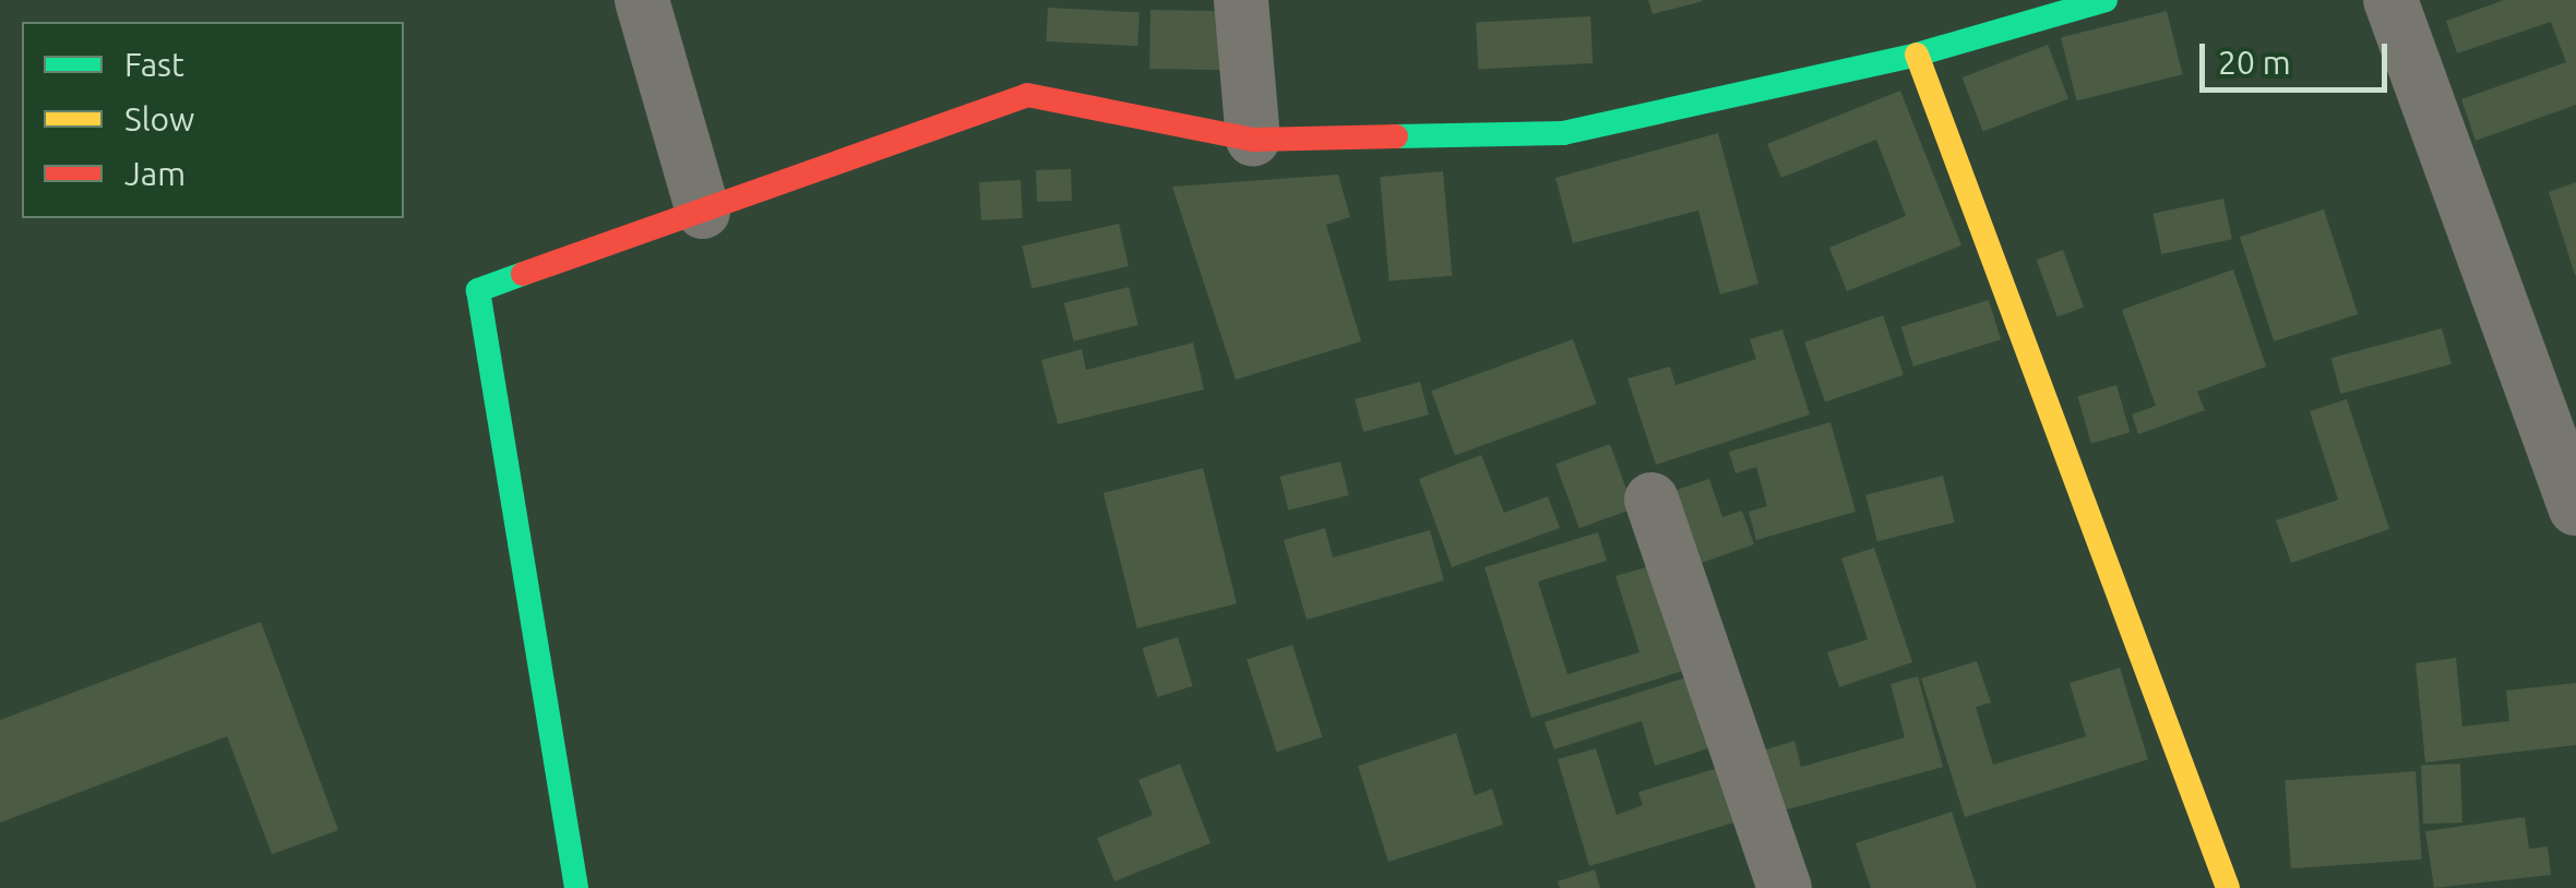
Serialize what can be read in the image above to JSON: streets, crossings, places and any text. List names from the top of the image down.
{
  "legend": ["Fast", "Slow", "Jam"],
  "scale_bar": "20 m"
}
